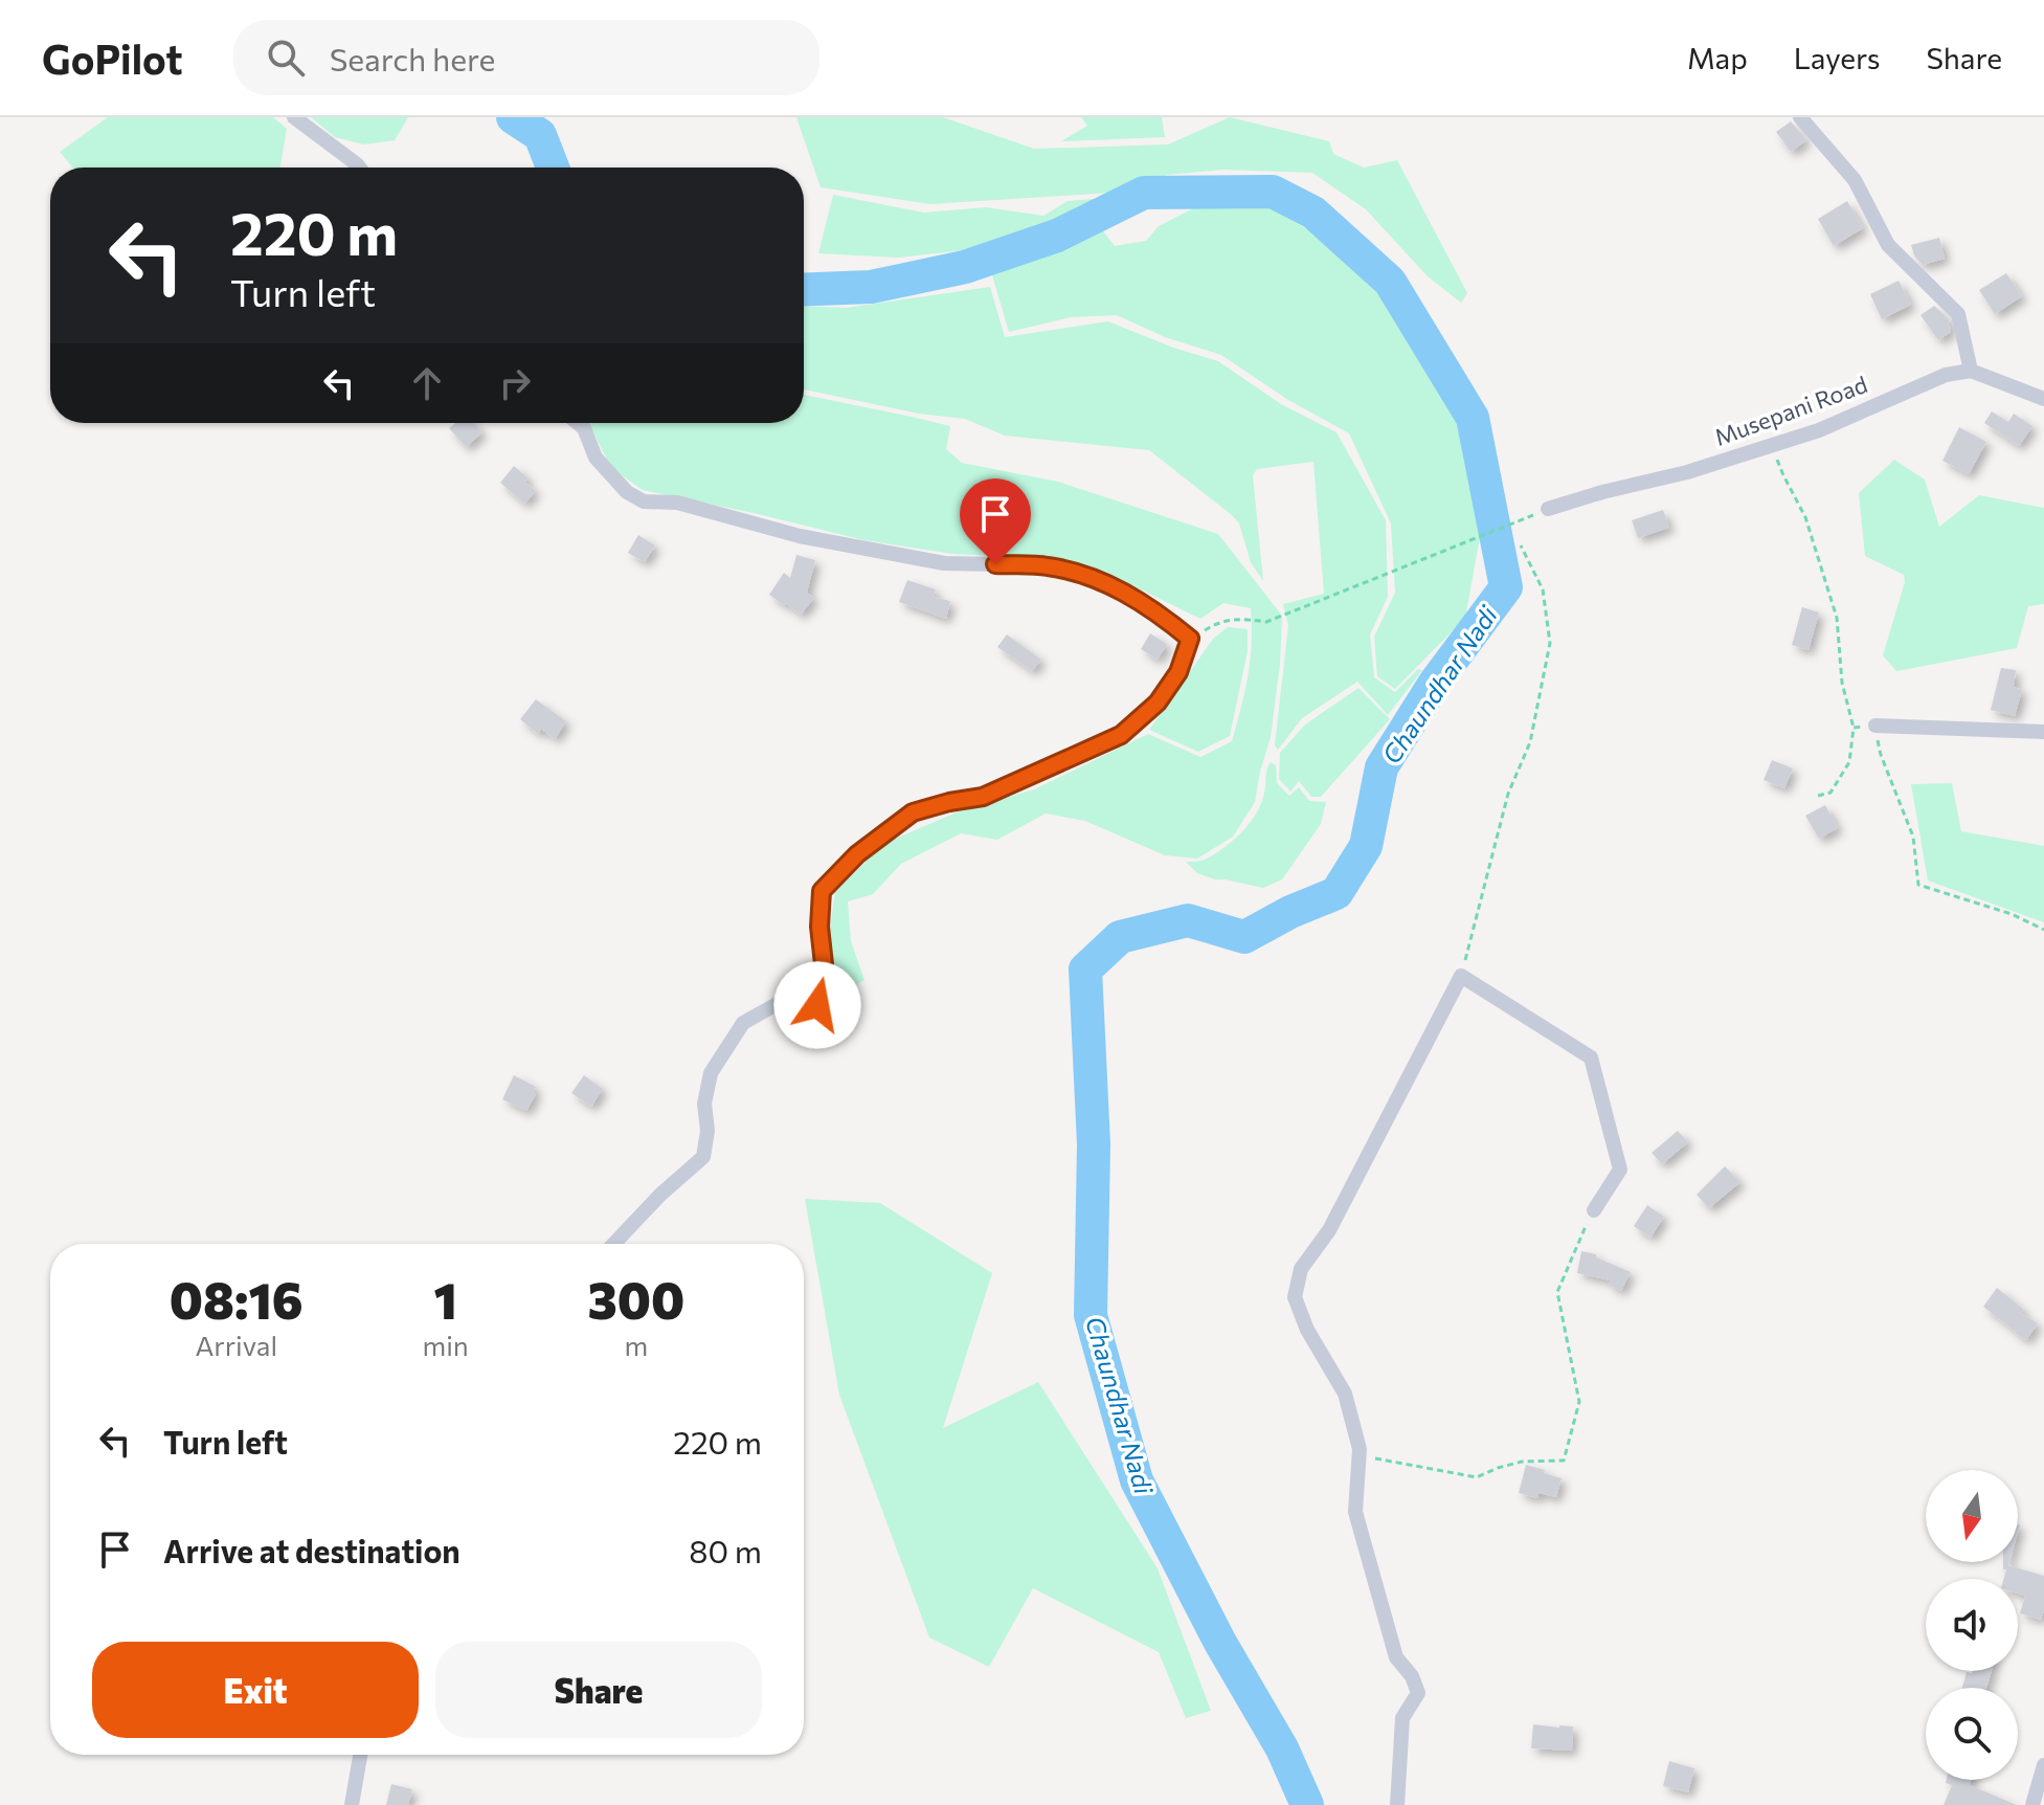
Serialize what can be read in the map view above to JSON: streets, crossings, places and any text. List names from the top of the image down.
{
  "streets": {
    "street": ["Musepani Road"]
  },
  "water": ["Chaundhar Nadi"],
  "north": "bottom",
  "page": {
    "header": "GoPilot",
    "search": "Search here",
    "nav": ["Map", "Layers", "Share"],
    "turn": ["220 m", "Turn left"],
    "eta": [
      "08:16",
      "Arrival",
      "1",
      "min",
      "300",
      "m"
    ],
    "list": [
      {
        "name": "Turn left",
        "value": "220 m"
      },
      {
        "name": "Arrive at destination",
        "value": "80 m"
      }
    ],
    "buttons": ["Exit", "Share"]
  }
}
